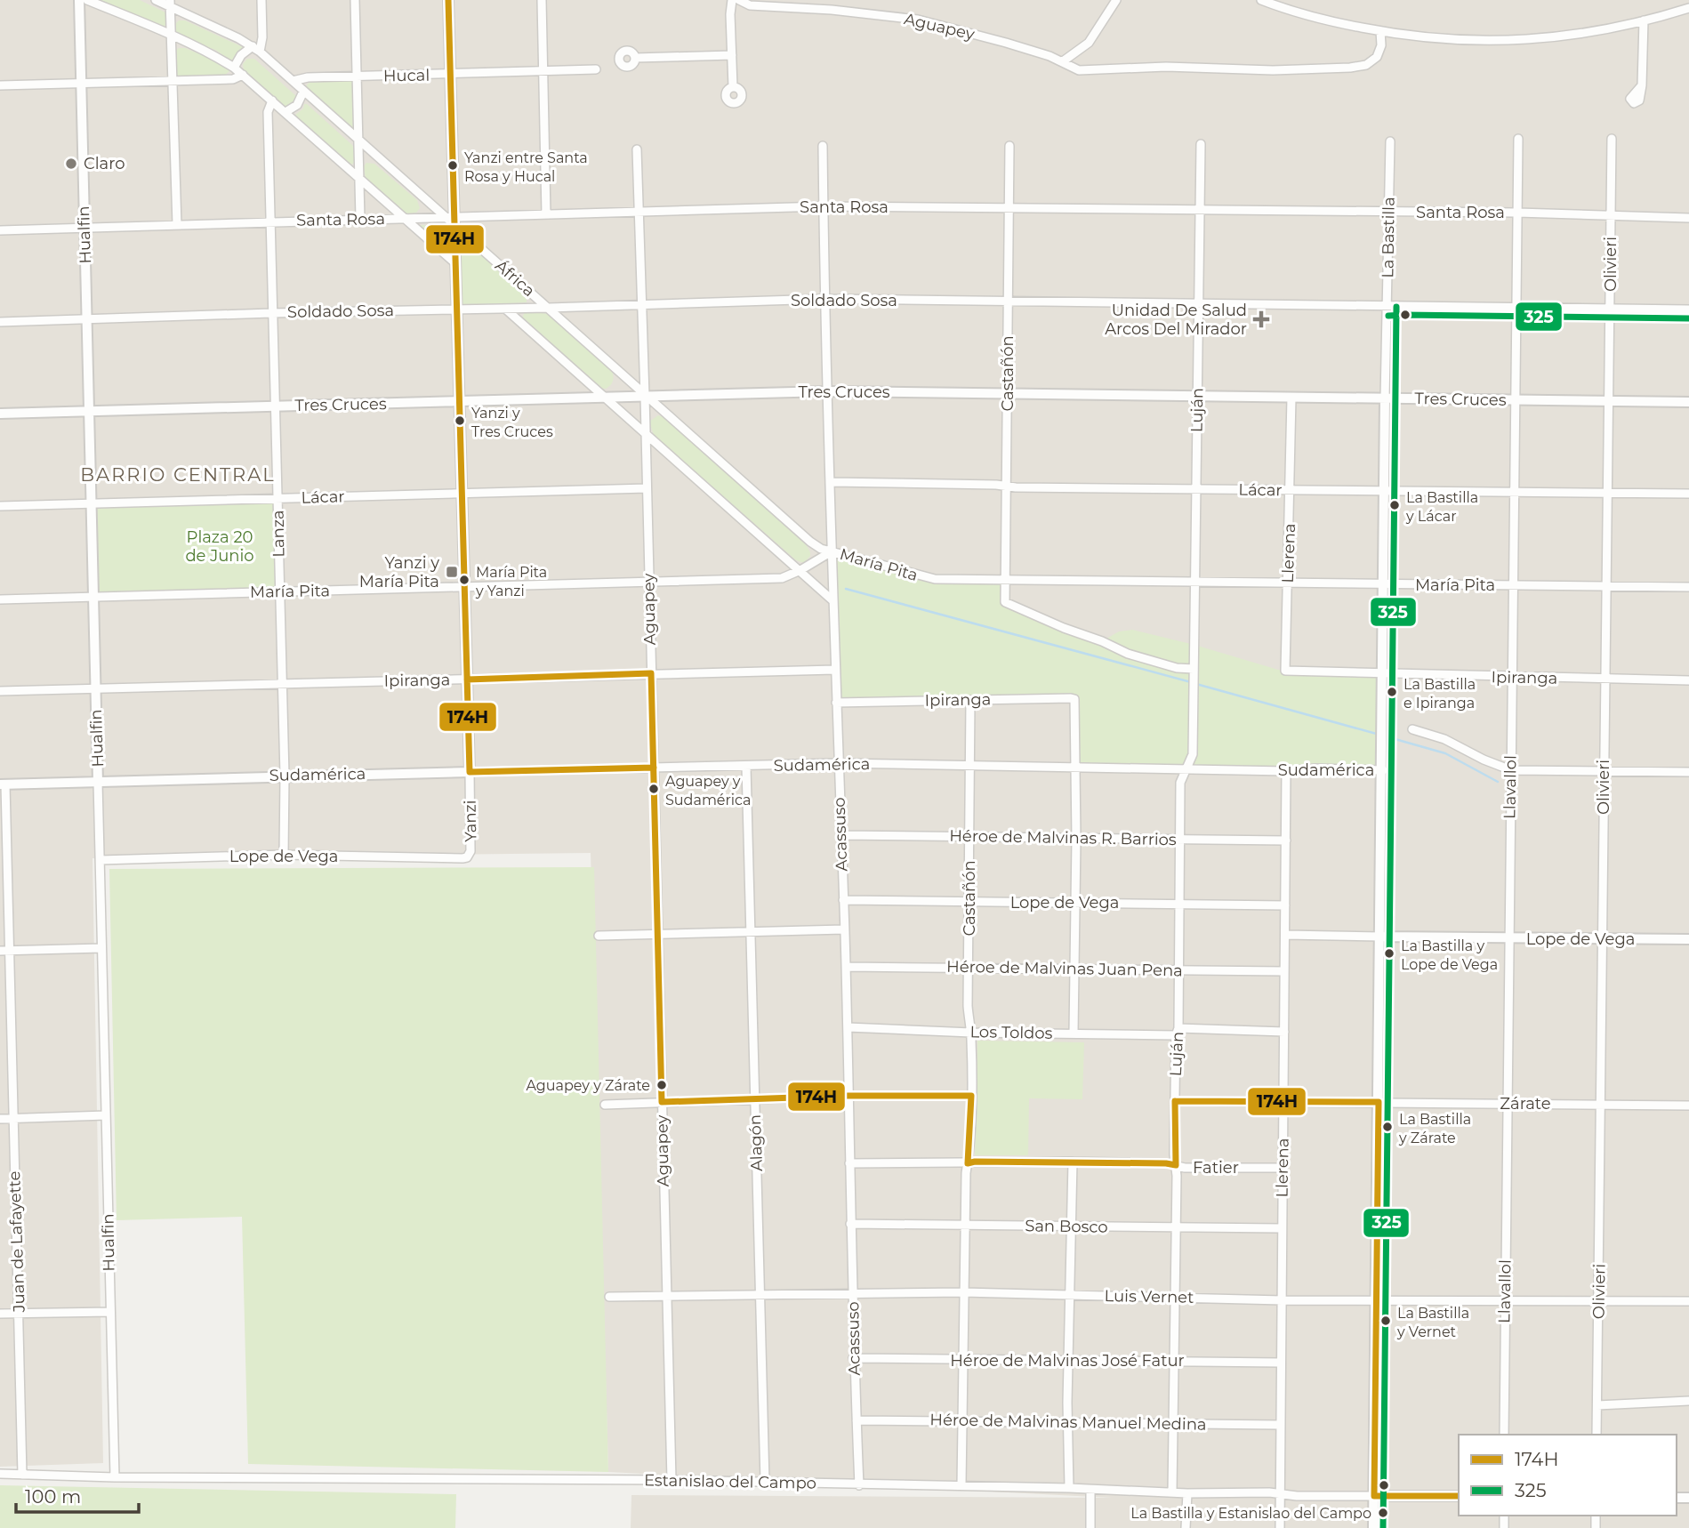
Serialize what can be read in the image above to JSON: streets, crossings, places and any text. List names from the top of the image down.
{
  "streets": {
    "street": [
      "Aguapey",
      "Hucal",
      "Santa Rosa",
      "Hualfin",
      "La Bastilla",
      "Olivieri",
      "África",
      "Soldado Sosa",
      "Castañón",
      "Tres Cruces",
      "Luján",
      "Lácar",
      "Lanza",
      "Llerena",
      "María Pita",
      "Ipiranga",
      "Sudamérica",
      "Llavallol",
      "Yanzi",
      "Acassuso",
      "Héroe de Malvinas R. Barrios",
      "Lope de Vega",
      "Héroe de Malvinas Juan Pena",
      "Los Toldos",
      "Zárate",
      "Alagón",
      "Fatier",
      "San Bosco",
      "Juan de Lafayette",
      "Luis Vernet",
      "Héroe de Malvinas José Fatur",
      "Héroe de Malvinas Manuel Medina",
      "Estanislao del Campo"
    ]
  },
  "crossings": [
    ["Aguapey", "Santa Rosa"],
    ["Aguapey", "África"],
    ["Aguapey", "Soldado Sosa"],
    ["Aguapey", "Tres Cruces"],
    ["Aguapey", "Lácar"],
    ["Aguapey", "María Pita"],
    ["Aguapey", "Ipiranga"],
    ["Aguapey", "Sudamérica"],
    ["Aguapey", "Luis Vernet"],
    ["Aguapey", "Estanislao del Campo"],
    ["Hucal", "Yanzi"],
    ["Santa Rosa", "Hualfin"],
    ["Santa Rosa", "La Bastilla"],
    ["Santa Rosa", "Olivieri"],
    ["Santa Rosa", "África"],
    ["Santa Rosa", "Castañón"],
    ["Santa Rosa", "Luján"],
    ["Santa Rosa", "Lanza"],
    ["Santa Rosa", "Llavallol"],
    ["Santa Rosa", "Yanzi"],
    ["Santa Rosa", "Acassuso"],
    ["Hualfin", "Soldado Sosa"],
    ["Hualfin", "Tres Cruces"],
    ["Hualfin", "Lácar"],
    ["Hualfin", "María Pita"],
    ["Hualfin", "Ipiranga"],
    ["Hualfin", "Sudamérica"],
    ["Hualfin", "Lope de Vega"],
    ["Hualfin", "Estanislao del Campo"],
    ["La Bastilla", "Soldado Sosa"],
    ["La Bastilla", "Tres Cruces"],
    ["La Bastilla", "Lácar"],
    ["La Bastilla", "María Pita"],
    ["La Bastilla", "Ipiranga"],
    ["La Bastilla", "Sudamérica"],
    ["La Bastilla", "Lope de Vega"],
    ["La Bastilla", "Zárate"],
    ["La Bastilla", "Luis Vernet"],
    ["La Bastilla", "Estanislao del Campo"],
    ["Olivieri", "Soldado Sosa"],
    ["Olivieri", "Tres Cruces"],
    ["Olivieri", "Lácar"],
    ["Olivieri", "María Pita"],
    ["Olivieri", "Ipiranga"],
    ["Olivieri", "Lope de Vega"],
    ["Olivieri", "Zárate"],
    ["Olivieri", "Luis Vernet"],
    ["África", "Soldado Sosa"],
    ["África", "Tres Cruces"],
    ["África", "María Pita"],
    ["África", "Yanzi"],
    ["África", "Acassuso"],
    ["Soldado Sosa", "Castañón"],
    ["Soldado Sosa", "Luján"],
    ["Soldado Sosa", "Lanza"],
    ["Soldado Sosa", "Llavallol"],
    ["Soldado Sosa", "Yanzi"],
    ["Soldado Sosa", "Acassuso"],
    ["Castañón", "Tres Cruces"],
    ["Castañón", "Luján"],
    ["Castañón", "Lácar"],
    ["Castañón", "María Pita"],
    ["Castañón", "Ipiranga"],
    ["Castañón", "Sudamérica"],
    ["Castañón", "Héroe de Malvinas R. Barrios"],
    ["Castañón", "Lope de Vega"],
    ["Castañón", "Héroe de Malvinas Juan Pena"],
    ["Castañón", "Los Toldos"],
    ["Castañón", "Fatier"],
    ["Castañón", "San Bosco"],
    ["Castañón", "Luis Vernet"],
    ["Castañón", "Héroe de Malvinas José Fatur"],
    ["Castañón", "Héroe de Malvinas Manuel Medina"],
    ["Castañón", "Estanislao del Campo"],
    ["Tres Cruces", "Luján"],
    ["Tres Cruces", "Lanza"],
    ["Tres Cruces", "Llerena"],
    ["Tres Cruces", "Llavallol"],
    ["Tres Cruces", "Yanzi"],
    ["Tres Cruces", "Acassuso"],
    ["Luján", "Lácar"],
    ["Luján", "María Pita"],
    ["Luján", "Sudamérica"],
    ["Luján", "Héroe de Malvinas R. Barrios"],
    ["Luján", "Lope de Vega"],
    ["Luján", "Héroe de Malvinas Juan Pena"],
    ["Luján", "Los Toldos"],
    ["Luján", "Zárate"],
    ["Luján", "Fatier"],
    ["Luján", "San Bosco"],
    ["Luján", "Luis Vernet"],
    ["Luján", "Héroe de Malvinas José Fatur"],
    ["Luján", "Héroe de Malvinas Manuel Medina"],
    ["Luján", "Estanislao del Campo"],
    ["Lácar", "Lanza"],
    ["Lácar", "Llerena"],
    ["Lácar", "Llavallol"],
    ["Lácar", "Yanzi"],
    ["Lácar", "Acassuso"],
    ["Lanza", "María Pita"],
    ["Lanza", "Ipiranga"],
    ["Lanza", "Sudamérica"],
    ["Lanza", "Lope de Vega"],
    ["Llerena", "María Pita"],
    ["Llerena", "Ipiranga"],
    ["Llerena", "Sudamérica"],
    ["Llerena", "Héroe de Malvinas R. Barrios"],
    ["Llerena", "Lope de Vega"],
    ["Llerena", "Héroe de Malvinas Juan Pena"],
    ["Llerena", "Los Toldos"],
    ["Llerena", "Zárate"],
    ["Llerena", "Fatier"],
    ["Llerena", "San Bosco"],
    ["Llerena", "Luis Vernet"],
    ["Llerena", "Héroe de Malvinas José Fatur"],
    ["Llerena", "Héroe de Malvinas Manuel Medina"],
    ["Llerena", "Estanislao del Campo"],
    ["María Pita", "Llavallol"],
    ["María Pita", "Yanzi"],
    ["María Pita", "Acassuso"],
    ["Ipiranga", "Sudamérica"],
    ["Ipiranga", "Llavallol"],
    ["Ipiranga", "Yanzi"],
    ["Ipiranga", "Acassuso"],
    ["Sudamérica", "Yanzi"],
    ["Sudamérica", "Acassuso"],
    ["Sudamérica", "Alagón"],
    ["Sudamérica", "Juan de Lafayette"],
    ["Llavallol", "Lope de Vega"],
    ["Llavallol", "Zárate"],
    ["Llavallol", "Luis Vernet"],
    ["Yanzi", "Lope de Vega"],
    ["Acassuso", "Héroe de Malvinas R. Barrios"],
    ["Acassuso", "Lope de Vega"],
    ["Acassuso", "Héroe de Malvinas Juan Pena"],
    ["Acassuso", "Los Toldos"],
    ["Acassuso", "Fatier"],
    ["Acassuso", "San Bosco"],
    ["Acassuso", "Luis Vernet"],
    ["Acassuso", "Héroe de Malvinas José Fatur"],
    ["Acassuso", "Héroe de Malvinas Manuel Medina"],
    ["Acassuso", "Estanislao del Campo"],
    ["Alagón", "Luis Vernet"],
    ["Alagón", "Estanislao del Campo"],
    ["Juan de Lafayette", "Estanislao del Campo"]
  ],
  "districts": ["BARRIO CENTRAL"],
  "parks": ["Plaza 20 de Junio"],
  "places": {
    "other": [
      "Claro",
      "Yanzi entre Santa Rosa y Hucal",
      "Yanzi y Tres Cruces",
      "La Bastilla y Lácar",
      "María Pita y Yanzi",
      "La Bastilla e Ipiranga",
      "Aguapey y Sudamérica",
      "La Bastilla y Lope de Vega",
      "Aguapey y Zárate",
      "La Bastilla y Zárate",
      "La Bastilla y Vernet",
      "La Bastilla y Estanislao del Campo"
    ],
    "health": ["Unidad De Salud Arcos Del Mirador"],
    "transit": ["Yanzi y María Pita"]
  },
  "lines": ["transit line 174H", "transit line 325"],
  "legend": ["174H", "325"],
  "scale_bar": "100 m"
}
